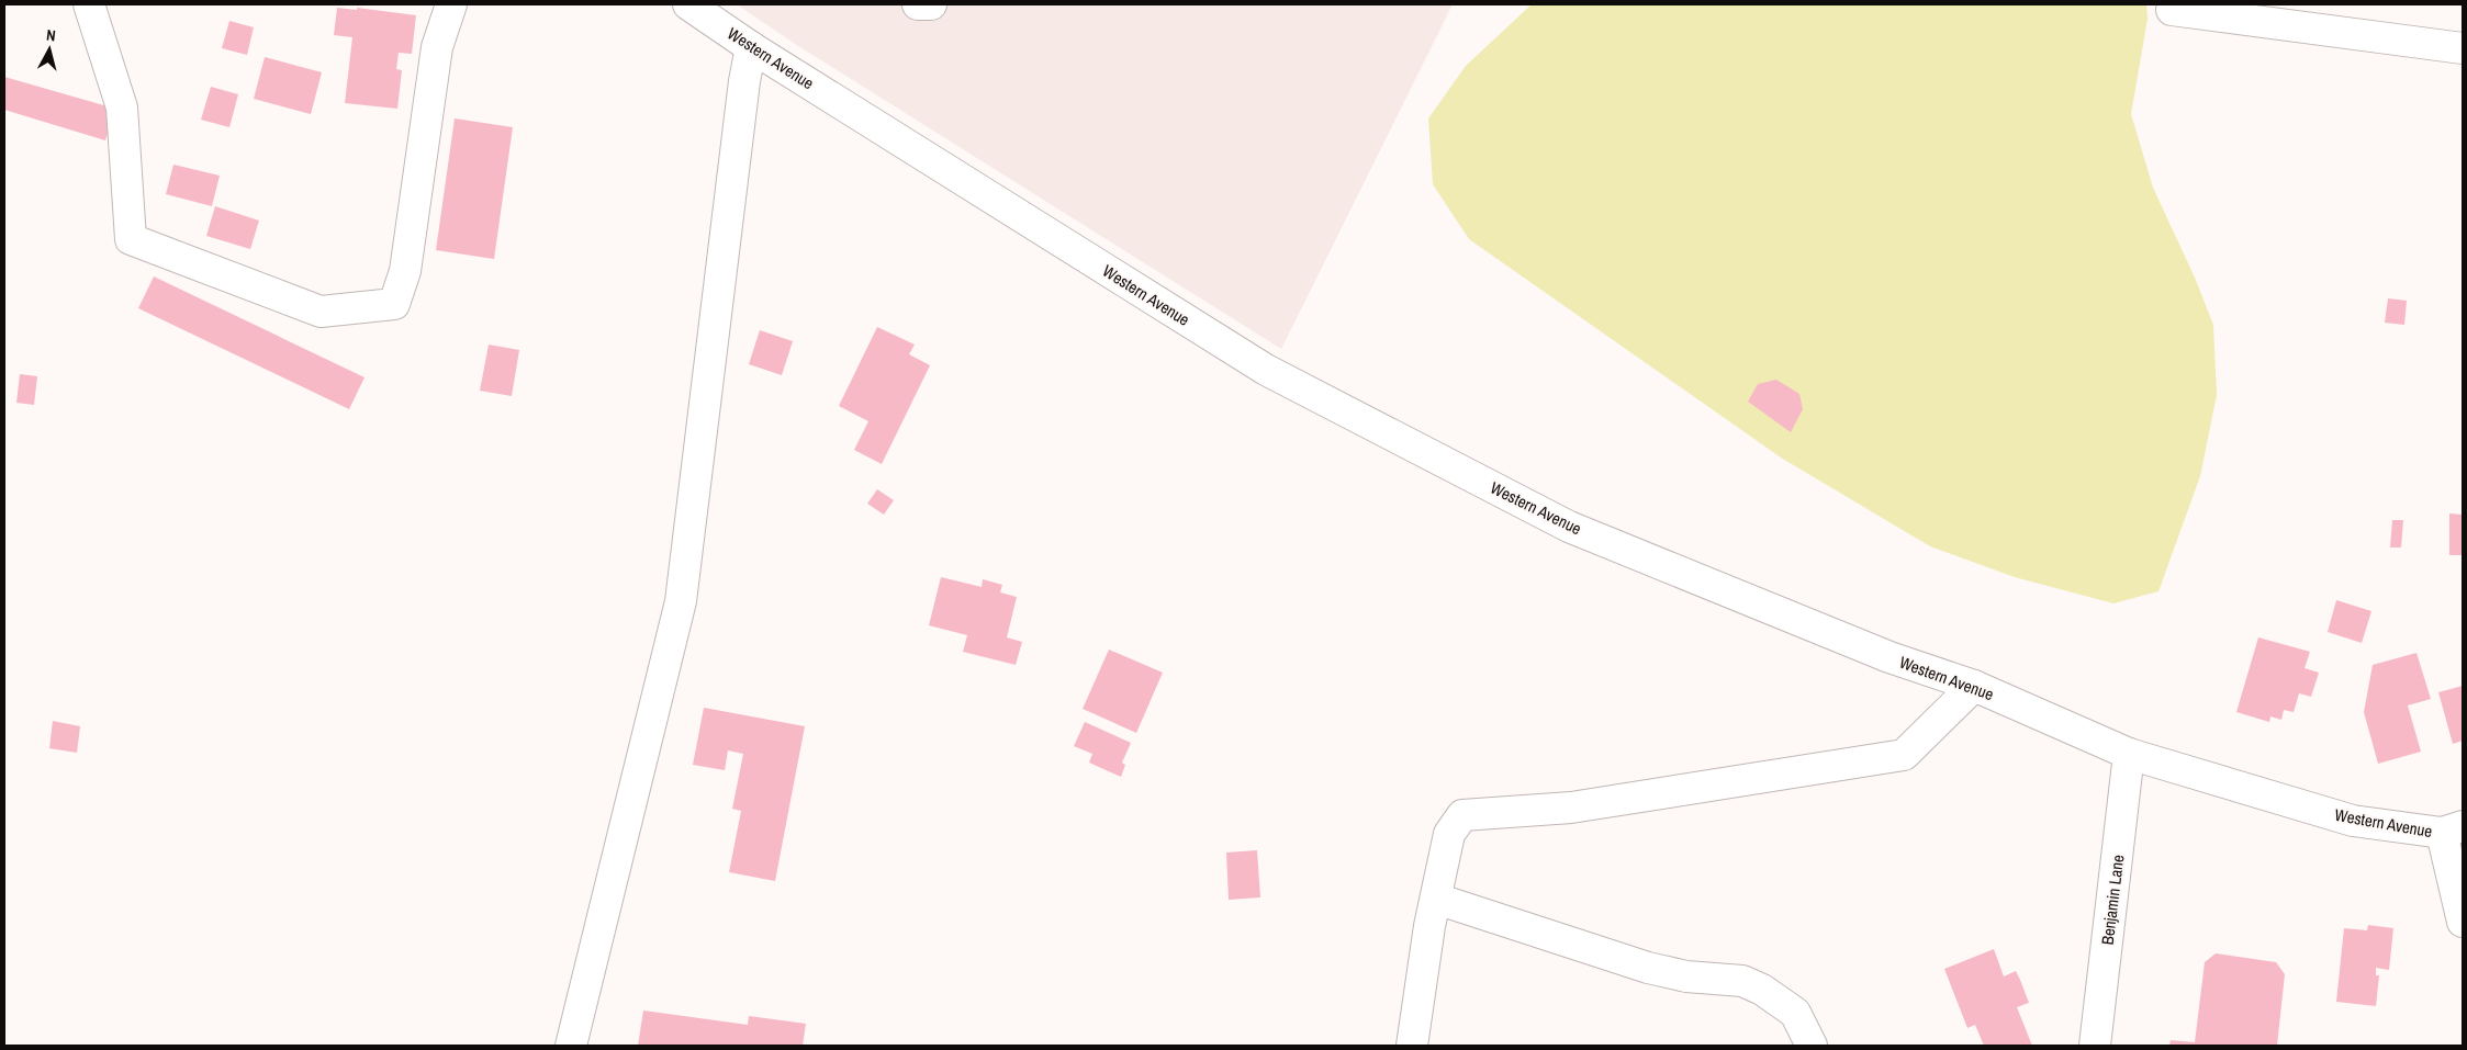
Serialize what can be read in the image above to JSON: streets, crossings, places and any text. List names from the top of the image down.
{
  "streets": {
    "street": ["Western Avenue", "Benjamin Lane"]
  },
  "crossings": [
    ["Western Avenue", "Benjamin Lane"]
  ],
  "north": "top"
}
